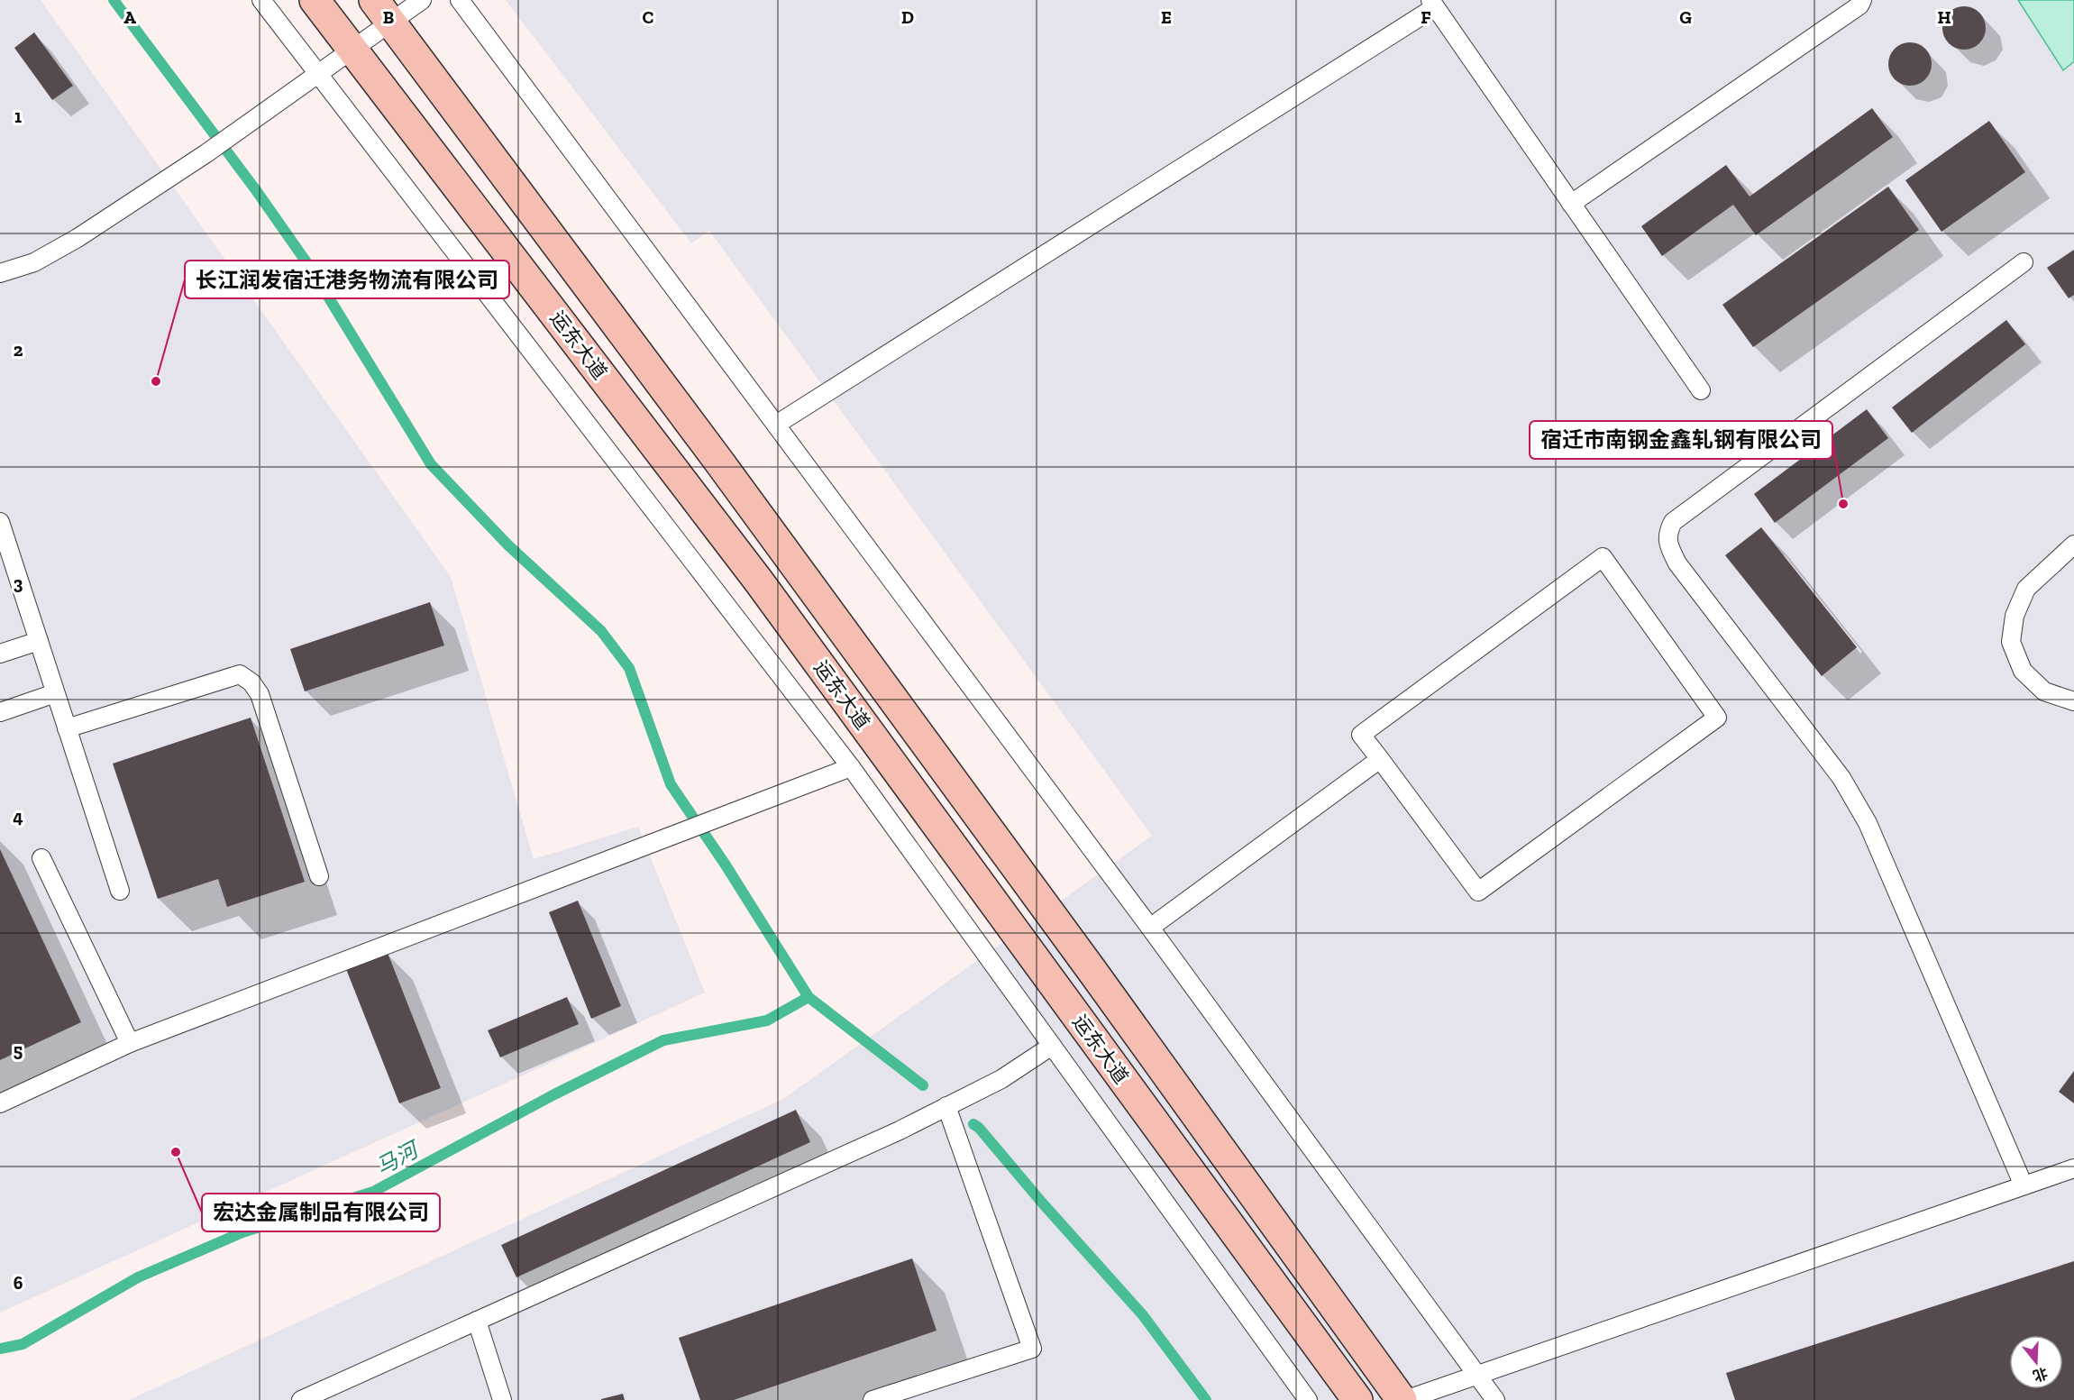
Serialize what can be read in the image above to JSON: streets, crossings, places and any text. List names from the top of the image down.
{
  "streets": {
    "main road": ["运东大道"]
  },
  "water": ["马河"],
  "places": ["长江润发宿迁港务物流有限公司", "宿迁市南钢金鑫轧钢有限公司", "宏达金属制品有限公司"],
  "north": "bottom",
  "grid": {
    "columns": [
      "A",
      "B",
      "C",
      "D",
      "E",
      "F",
      "G",
      "H"
    ],
    "rows": [
      "1",
      "2",
      "3",
      "4",
      "5",
      "6"
    ]
  }
}
